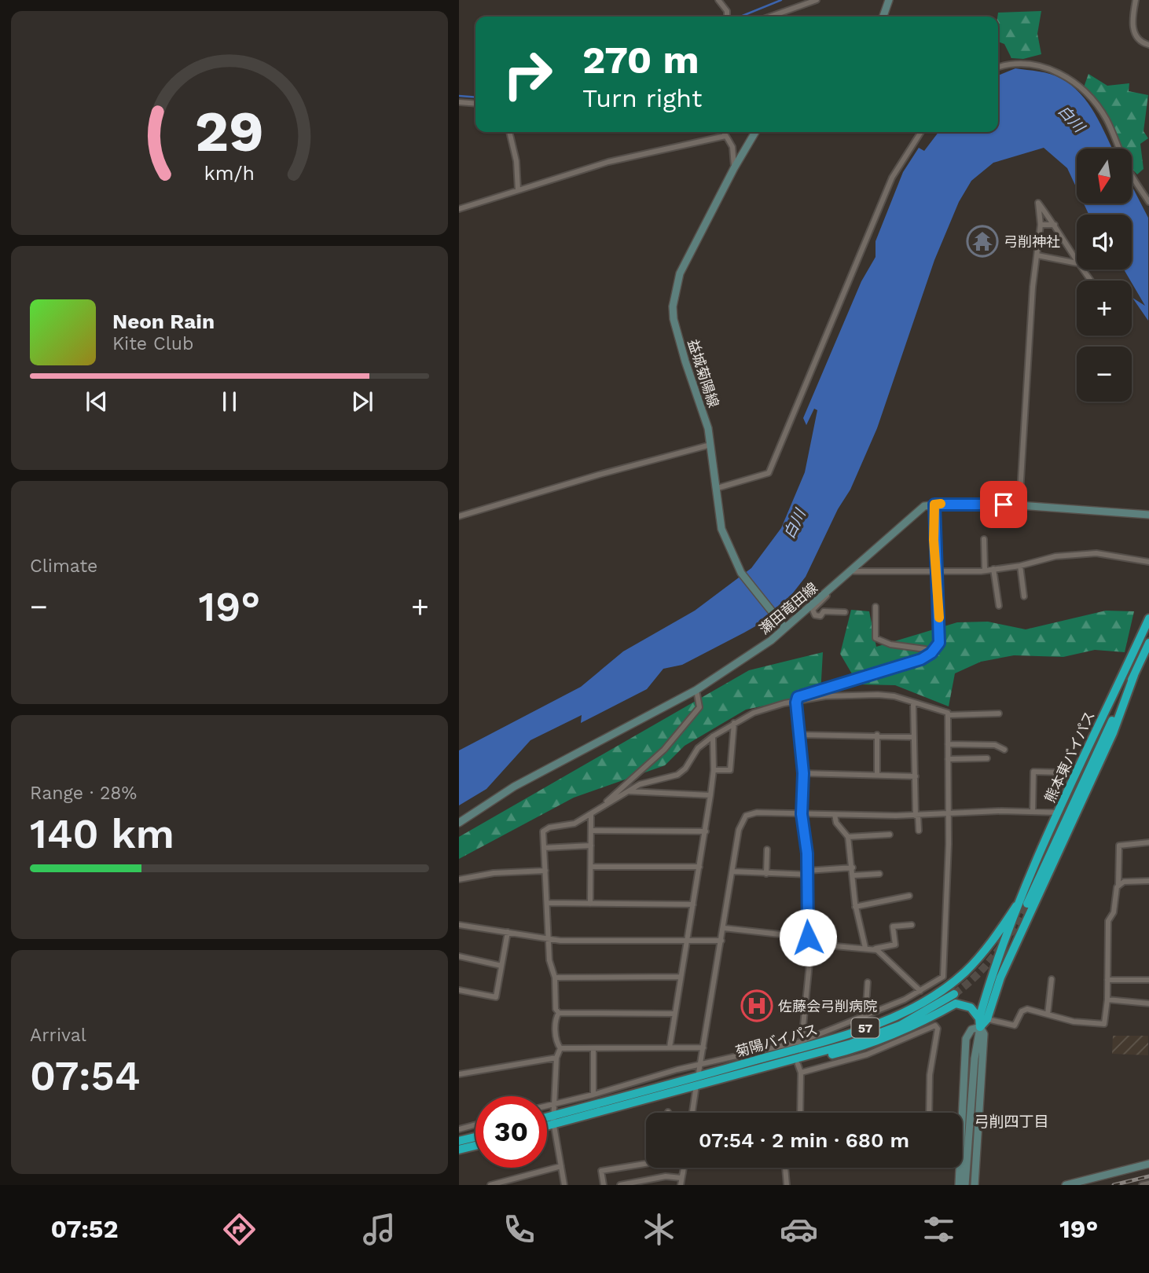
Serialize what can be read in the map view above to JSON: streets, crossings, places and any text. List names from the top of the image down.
{
  "streets": {
    "highway": ["熊本東バイパス", "57", "菊陽バイパス"],
    "main road": ["益城菊陽線", "瀬田竜田線"]
  },
  "crossings": [
    ["益城菊陽線", "瀬田竜田線"],
    ["熊本東バイパス", "菊陽バイパス"]
  ],
  "districts": ["弓削四丁目"],
  "water": ["白川"],
  "places": {
    "temple": ["弓削神社"],
    "hospital": ["佐藤会弓削病院"]
  },
  "north": "bottom",
  "page": {
    "turn": ["270 m", "Turn right"],
    "map_buttons": ["+", "−"],
    "song": ["Neon Rain", "Kite Club"],
    "tile": [
      "Climate",
      ["Range · 28%", "140 km"],
      ["Arrival", "07:54"]
    ],
    "heat": ["−", "19°", "+"],
    "limit": "30",
    "trip": "07:54 · 2 min · 680 m",
    "tabs": ["07:52", "19°"],
    "gauge": ["29", "km/h"]
  }
}
